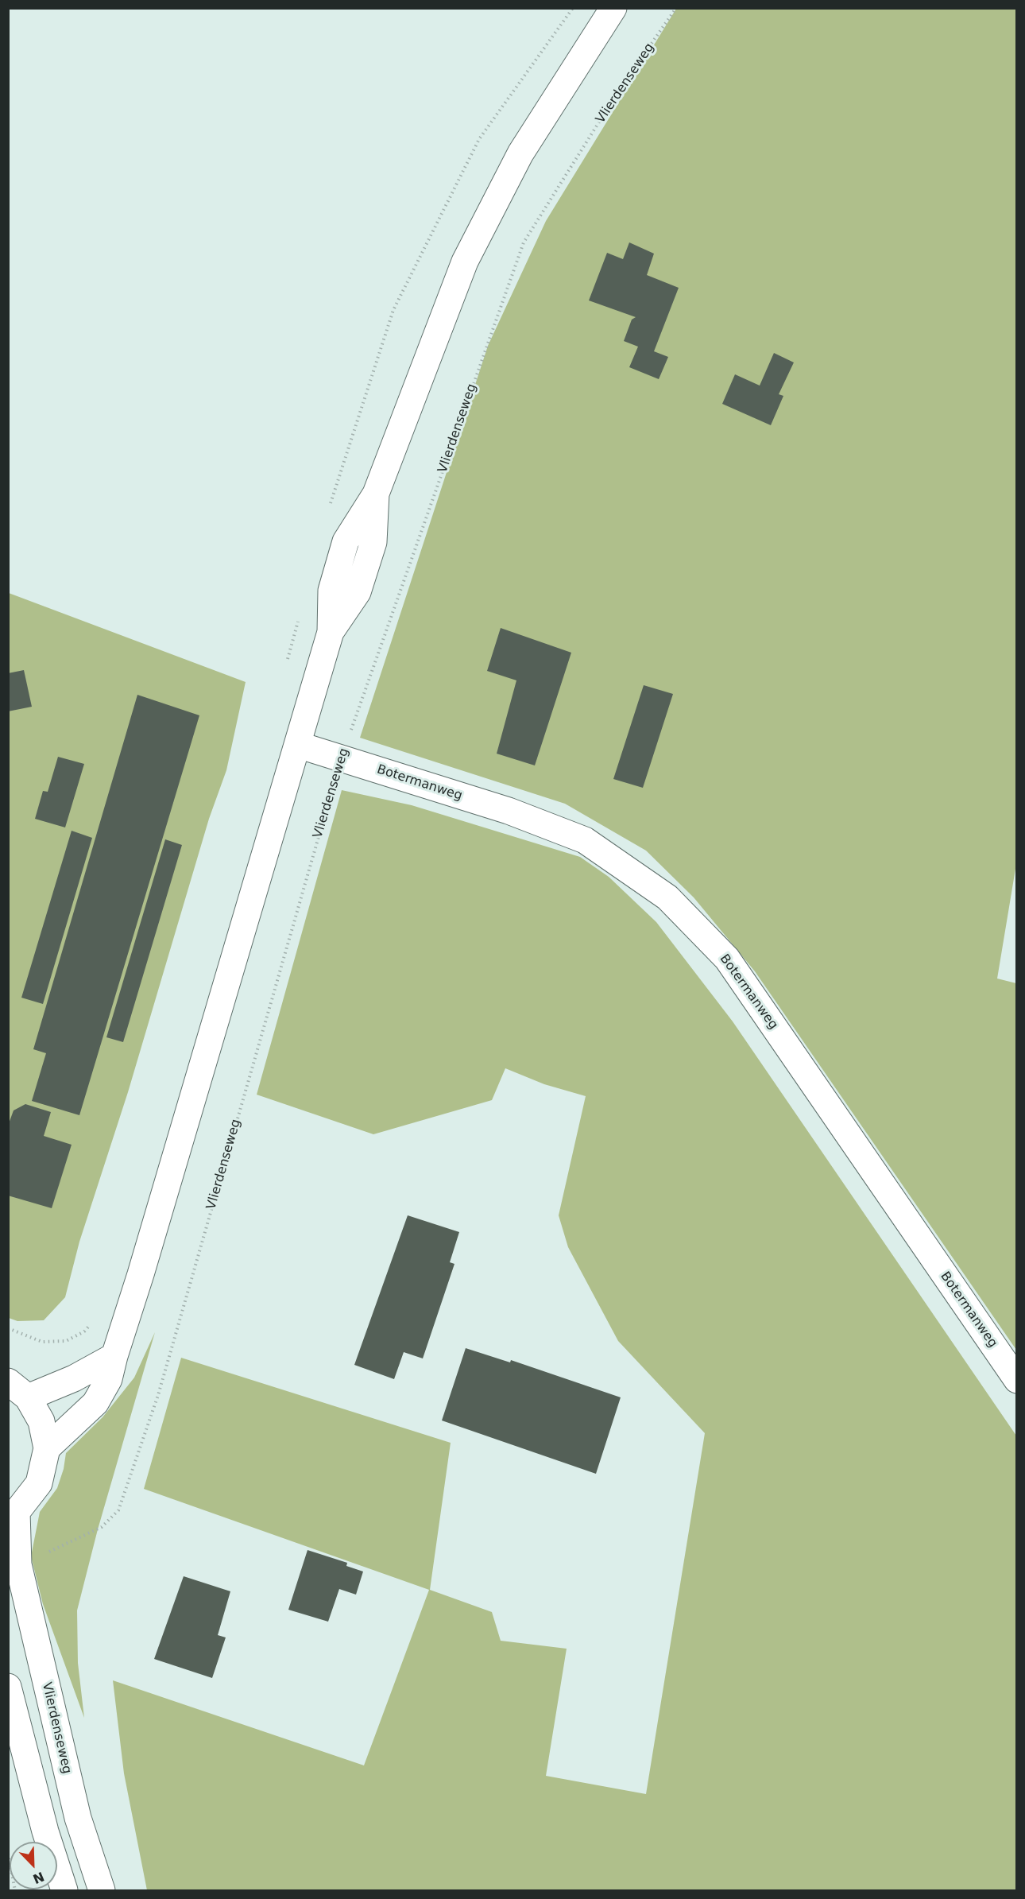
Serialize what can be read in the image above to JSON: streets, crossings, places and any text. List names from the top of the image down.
{
  "streets": {
    "street": ["Vlierdenseweg", "Botermanweg"]
  },
  "crossings": [
    ["Vlierdenseweg", "Botermanweg"]
  ],
  "north": "bottom right"
}
